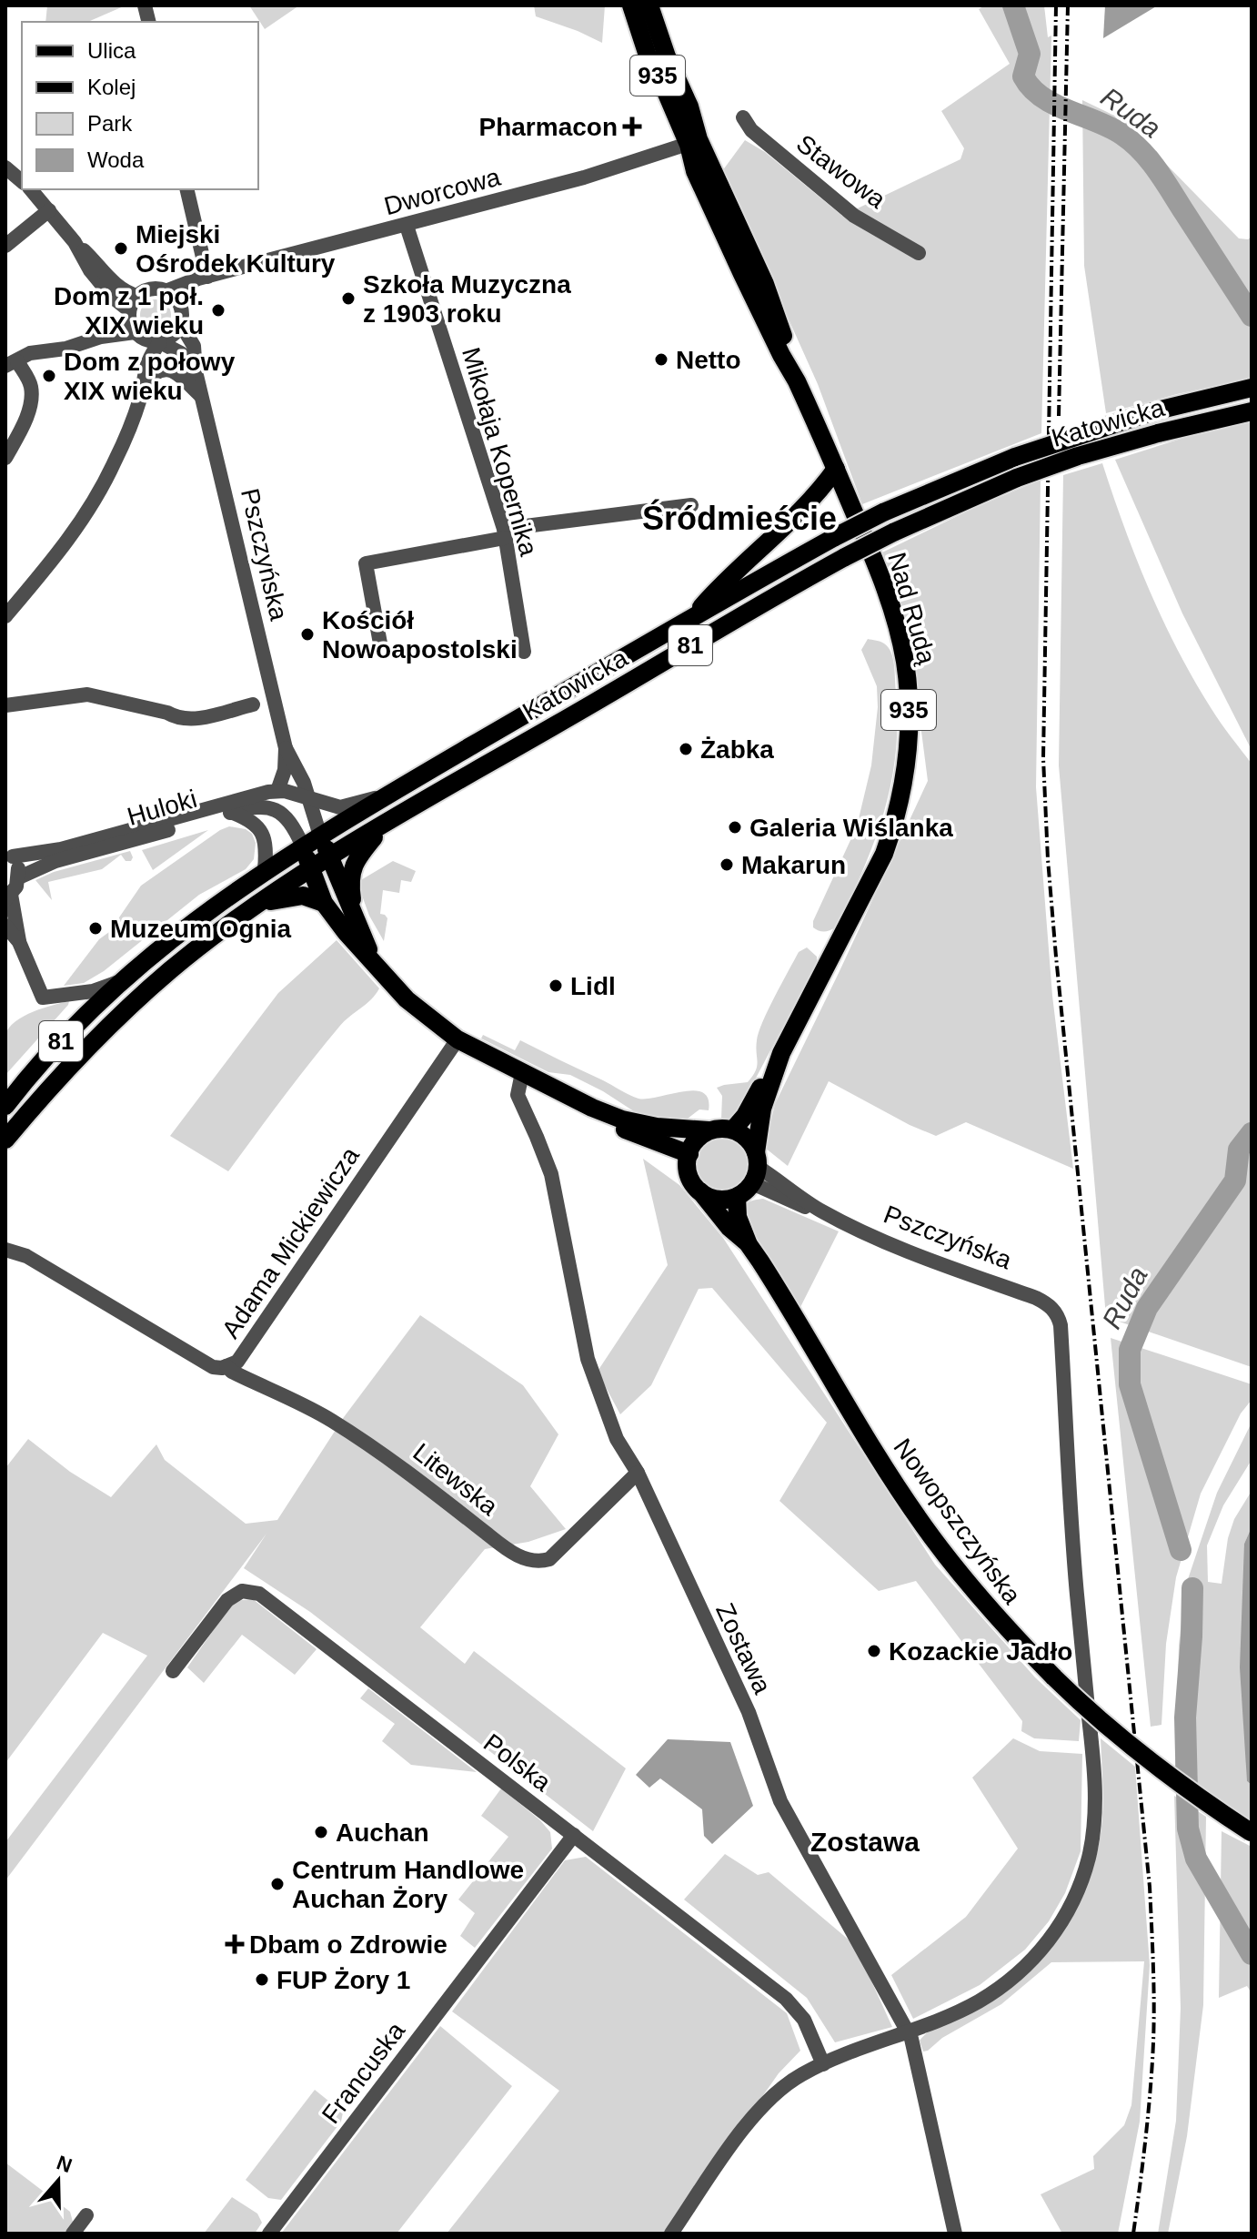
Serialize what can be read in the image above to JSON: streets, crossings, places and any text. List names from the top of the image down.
{
  "streets": {
    "main road": [
      "935",
      "Katowicka",
      "Pszczyńska",
      "Nad Rudą",
      "81",
      "Nowopszczyńska"
    ],
    "street": [
      "Stawowa",
      "Dworcowa",
      "Mikołaja Kopernika",
      "Huloki",
      "Adama Mickiewicza",
      "Litewska",
      "Zostawa",
      "Polska",
      "Francuska"
    ]
  },
  "crossings": [
    ["Dworcowa", "Mikołaja Kopernika"],
    ["Dworcowa", "Pszczyńska"],
    ["Dworcowa", "Nad Rudą"],
    ["Katowicka", "Pszczyńska"],
    ["Katowicka", "Huloki"],
    ["Pszczyńska", "Nad Rudą"],
    ["Pszczyńska", "Huloki"],
    ["Pszczyńska", "Adama Mickiewicza"],
    ["Pszczyńska", "Nowopszczyńska"],
    ["Pszczyńska", "Zostawa"],
    ["Nad Rudą", "Nowopszczyńska"],
    ["Adama Mickiewicza", "Litewska"],
    ["Litewska", "Zostawa"],
    ["Polska", "Francuska"]
  ],
  "districts": ["Śródmieście", "Zostawa"],
  "water": ["Ruda"],
  "places": {
    "health": ["Pharmacon", "Dbam o Zdrowie"],
    "other": [
      "Miejski Ośrodek Kultury",
      "Szkoła Muzyczna z 1903 roku",
      "Dom z 1 poł. XIX wieku",
      "Netto",
      "Dom z połowy XIX wieku",
      "Kościół Nowoapostolski",
      "Żabka",
      "Galeria Wiślanka",
      "Makarun",
      "Muzeum Ognia",
      "Lidl",
      "Kozackie Jadło",
      "Auchan",
      "Centrum Handlowe Auchan Żory",
      "FUP Żory 1"
    ]
  },
  "legend": [
    "Ulica",
    "Kolej",
    "Park",
    "Woda"
  ],
  "north": "top"
}
